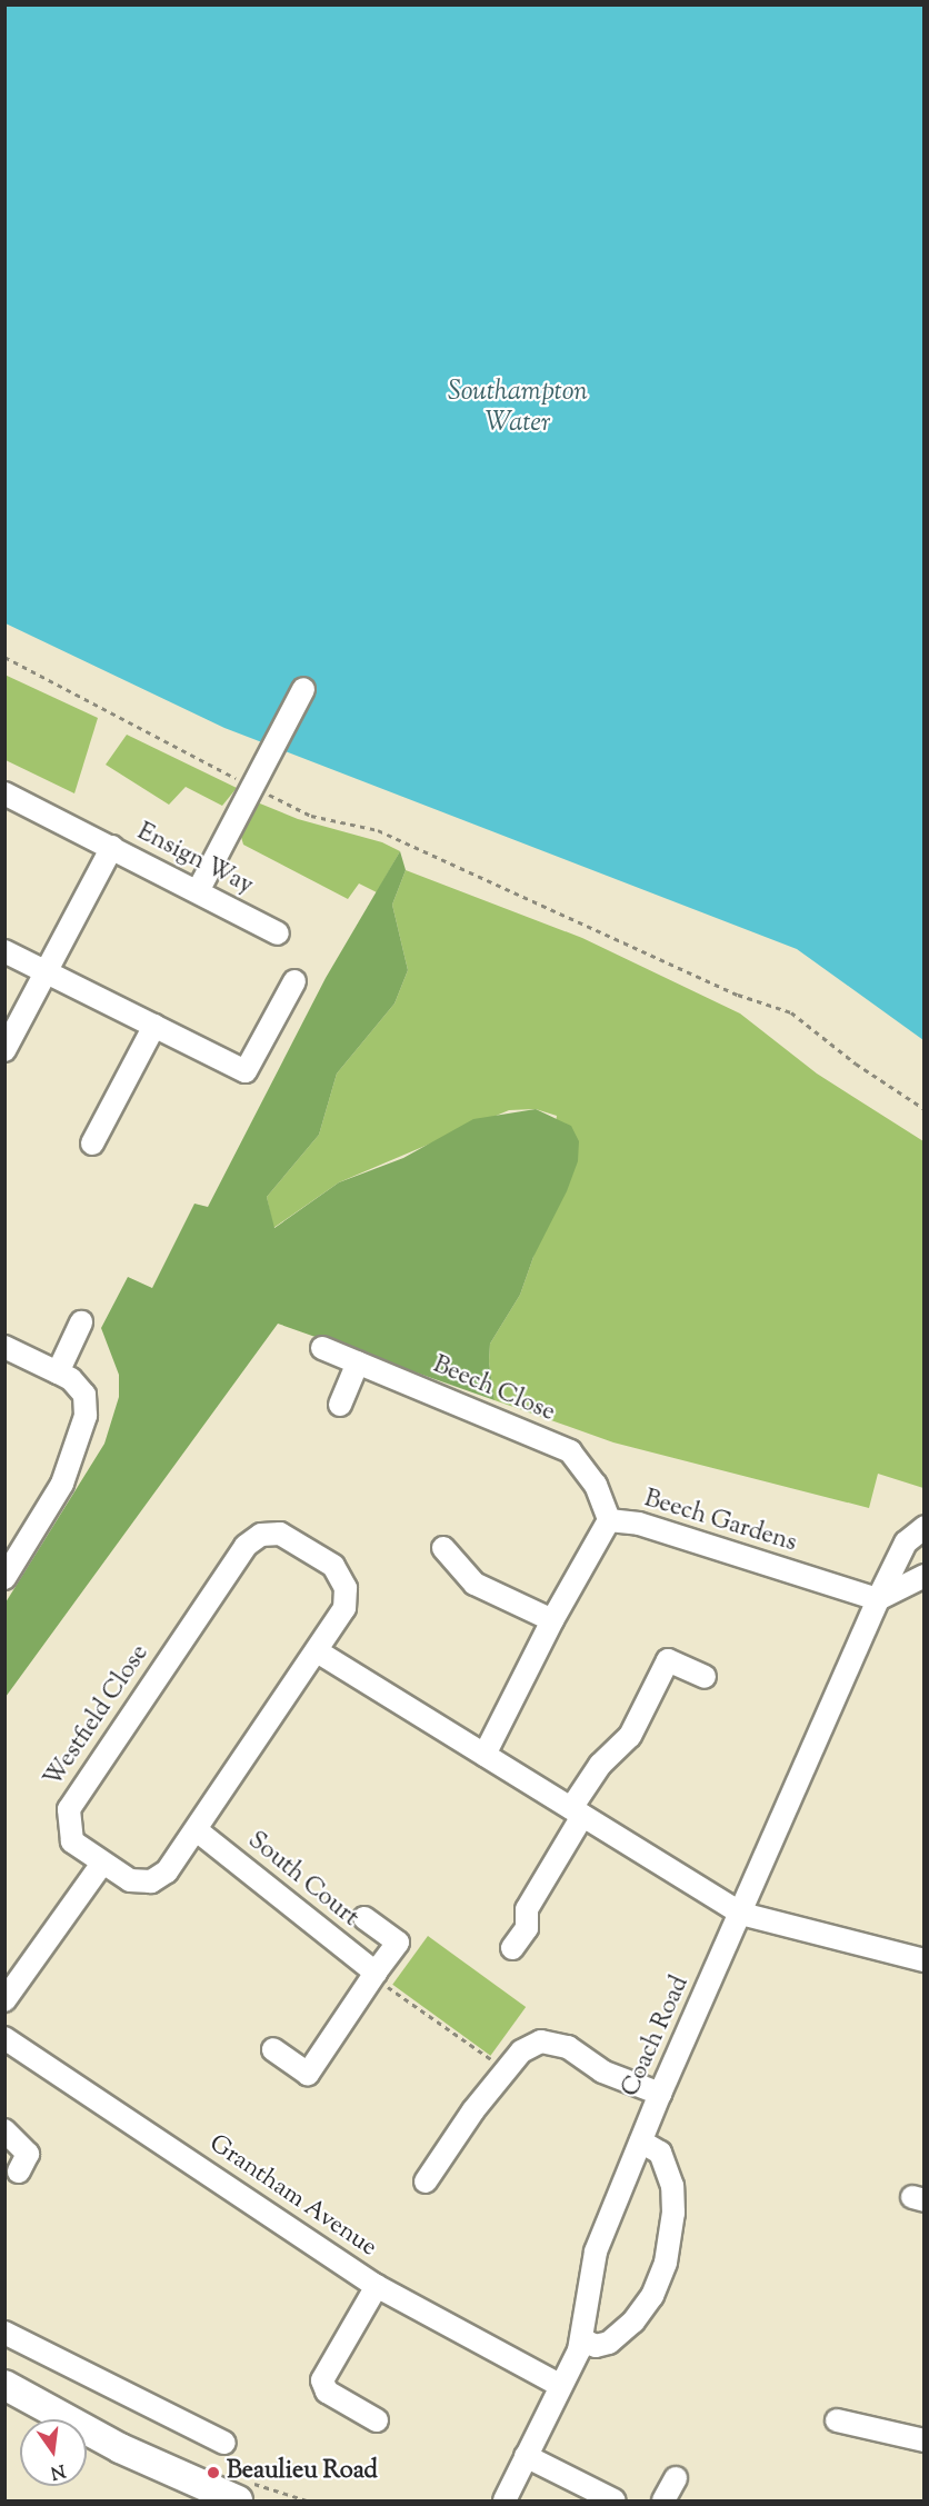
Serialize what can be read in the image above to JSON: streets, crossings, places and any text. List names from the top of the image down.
{
  "streets": {
    "street": [
      "Ensign Way",
      "Beech Close",
      "Beech Gardens",
      "Westfield Close",
      "South Court",
      "Coach Road",
      "Grantham Avenue"
    ]
  },
  "crossings": [
    ["Beech Close", "Beech Gardens"],
    ["Beech Gardens", "Coach Road"],
    ["Westfield Close", "South Court"],
    ["Coach Road", "Grantham Avenue"]
  ],
  "water": ["Southampton Water"],
  "places": ["Beaulieu Road"],
  "north": "bottom"
}
